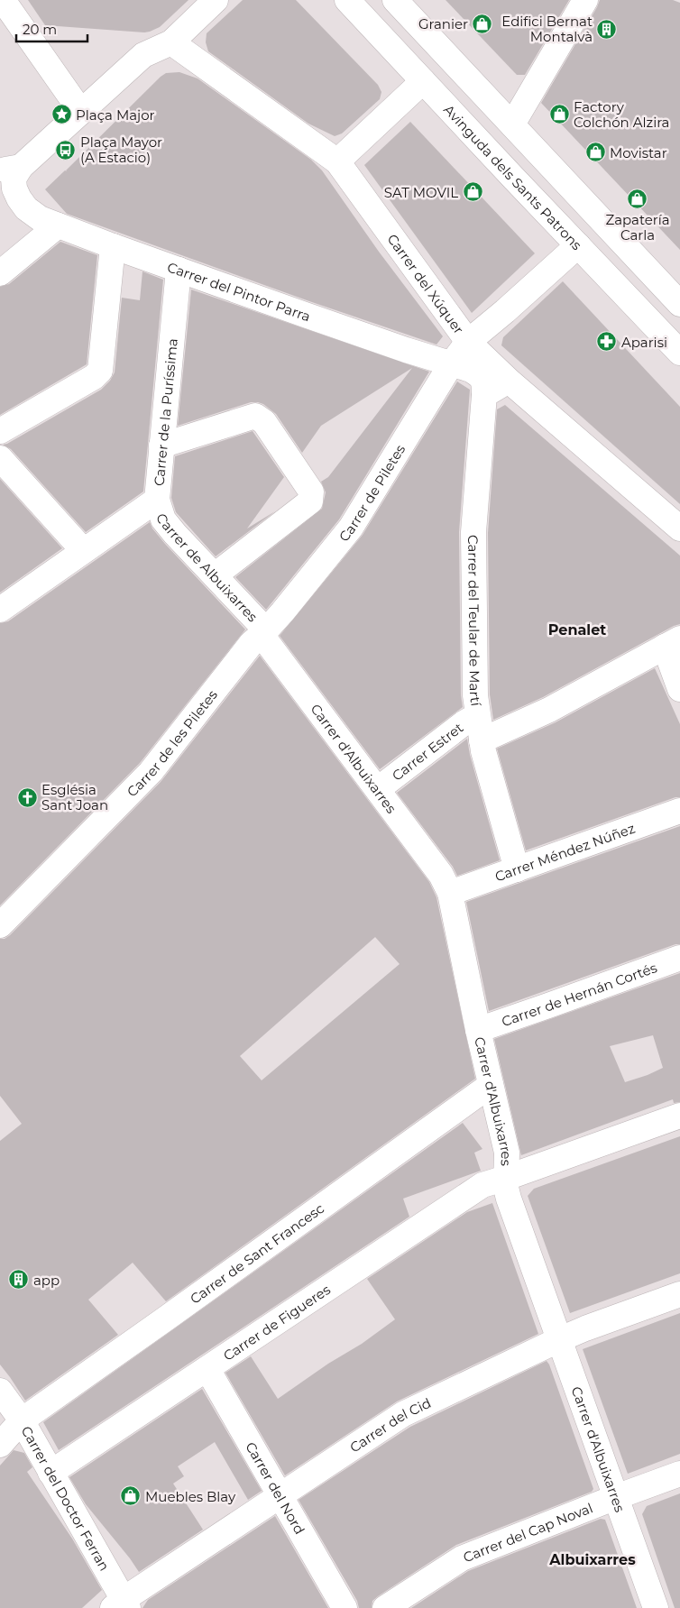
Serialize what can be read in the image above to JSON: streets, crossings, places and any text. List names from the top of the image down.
{
  "streets": {
    "street": [
      "Avinguda dels Sants Patrons",
      "Carrer del Xúquer",
      "Carrer del Pintor Parra",
      "Carrer de la Puríssima",
      "Carrer de Piletes",
      "Carrer de Albuixarres",
      "Carrer del Teular de Martí",
      "Carrer de les Piletes",
      "Carrer Estret",
      "Carrer d'Albuixarres",
      "Carrer Méndez Núñez",
      "Carrer de Hernán Cortés",
      "Carrer de Sant Francesc",
      "Carrer de Figueres",
      "Carrer del Cid",
      "Carrer del Nord",
      "Carrer del Doctor Ferran",
      "Carrer del Cap Noval"
    ]
  },
  "crossings": [
    ["Avinguda dels Sants Patrons", "Carrer de Piletes"],
    ["Carrer del Xúquer", "Carrer de Piletes"],
    ["Carrer del Pintor Parra", "Carrer de la Puríssima"],
    ["Carrer del Pintor Parra", "Carrer de Piletes"],
    ["Carrer del Pintor Parra", "Carrer del Teular de Martí"],
    ["Carrer de la Puríssima", "Carrer de Albuixarres"],
    ["Carrer de Piletes", "Carrer de Albuixarres"],
    ["Carrer de Piletes", "Carrer de les Piletes"],
    ["Carrer de Piletes", "Carrer d'Albuixarres"],
    ["Carrer de Albuixarres", "Carrer de les Piletes"],
    ["Carrer de Albuixarres", "Carrer d'Albuixarres"],
    ["Carrer del Teular de Martí", "Carrer Estret"],
    ["Carrer del Teular de Martí", "Carrer Méndez Núñez"],
    ["Carrer de les Piletes", "Carrer d'Albuixarres"],
    ["Carrer Estret", "Carrer d'Albuixarres"],
    ["Carrer d'Albuixarres", "Carrer Méndez Núñez"],
    ["Carrer d'Albuixarres", "Carrer de Hernán Cortés"],
    ["Carrer d'Albuixarres", "Carrer de Sant Francesc"],
    ["Carrer d'Albuixarres", "Carrer de Figueres"],
    ["Carrer d'Albuixarres", "Carrer del Cid"],
    ["Carrer d'Albuixarres", "Carrer del Cap Noval"],
    ["Carrer de Sant Francesc", "Carrer del Doctor Ferran"],
    ["Carrer de Figueres", "Carrer del Nord"],
    ["Carrer de Figueres", "Carrer del Doctor Ferran"],
    ["Carrer del Cid", "Carrer del Nord"],
    ["Carrer del Cid", "Carrer del Doctor Ferran"]
  ],
  "districts": ["Penalet", "Albuixarres"],
  "places": {
    "shop": [
      "Granier",
      "Factory Colchón Alzira",
      "Movistar",
      "SAT MOVIL",
      "Zapatería Carla",
      "Muebles Blay"
    ],
    "building": ["Edifici Bernat Montalvà", "app"],
    "place": ["Plaça Major"],
    "bus stop": ["Plaça Mayor (A Estacio)"],
    "pharmacy": ["Aparisi"],
    "church": ["Església Sant Joan"]
  },
  "scale_bar": "20 m"
}
